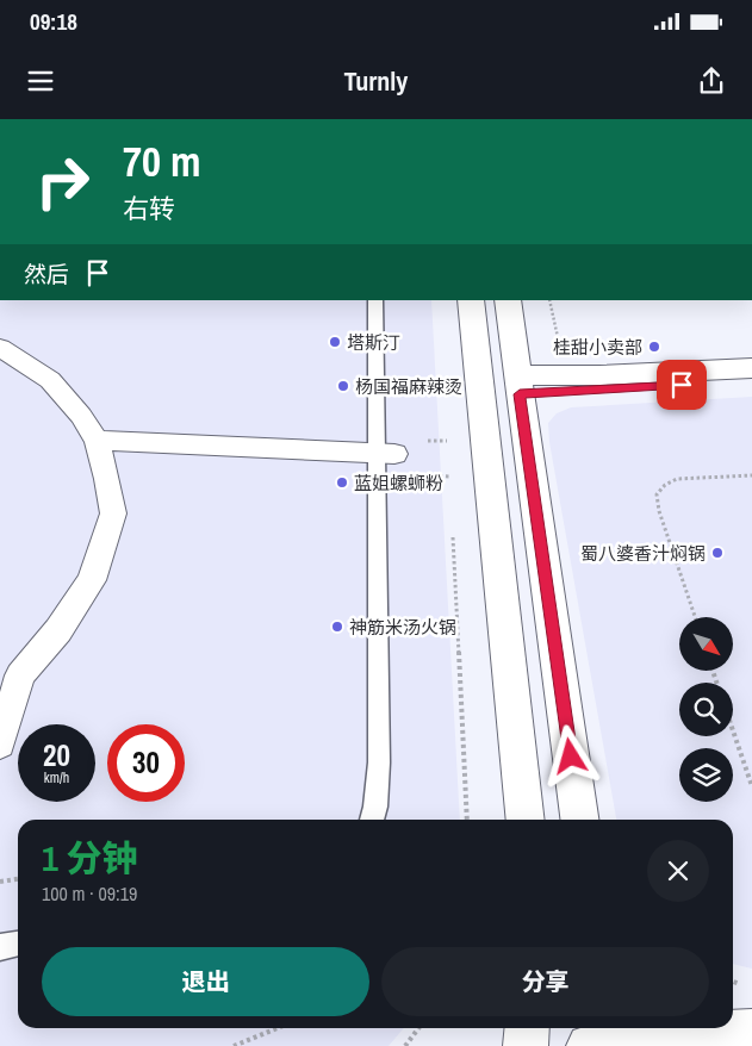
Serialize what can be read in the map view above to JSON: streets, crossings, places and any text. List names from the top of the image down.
{
  "places": [
    "塔斯汀",
    "桂甜小卖部",
    "杨国福麻辣烫",
    "蓝姐螺蛳粉",
    "蜀八婆香汁焖锅",
    "神筋米汤火锅"
  ],
  "north": "bottom right",
  "page": {
    "status": "09:18",
    "header": "Turnly",
    "turn": ["70 m", "右转"],
    "then": "然后",
    "speed": "20 km/h",
    "limit": "30",
    "heading": ["1 分钟", "100 m · 09:19"],
    "buttons": ["退出", "分享"]
  }
}
